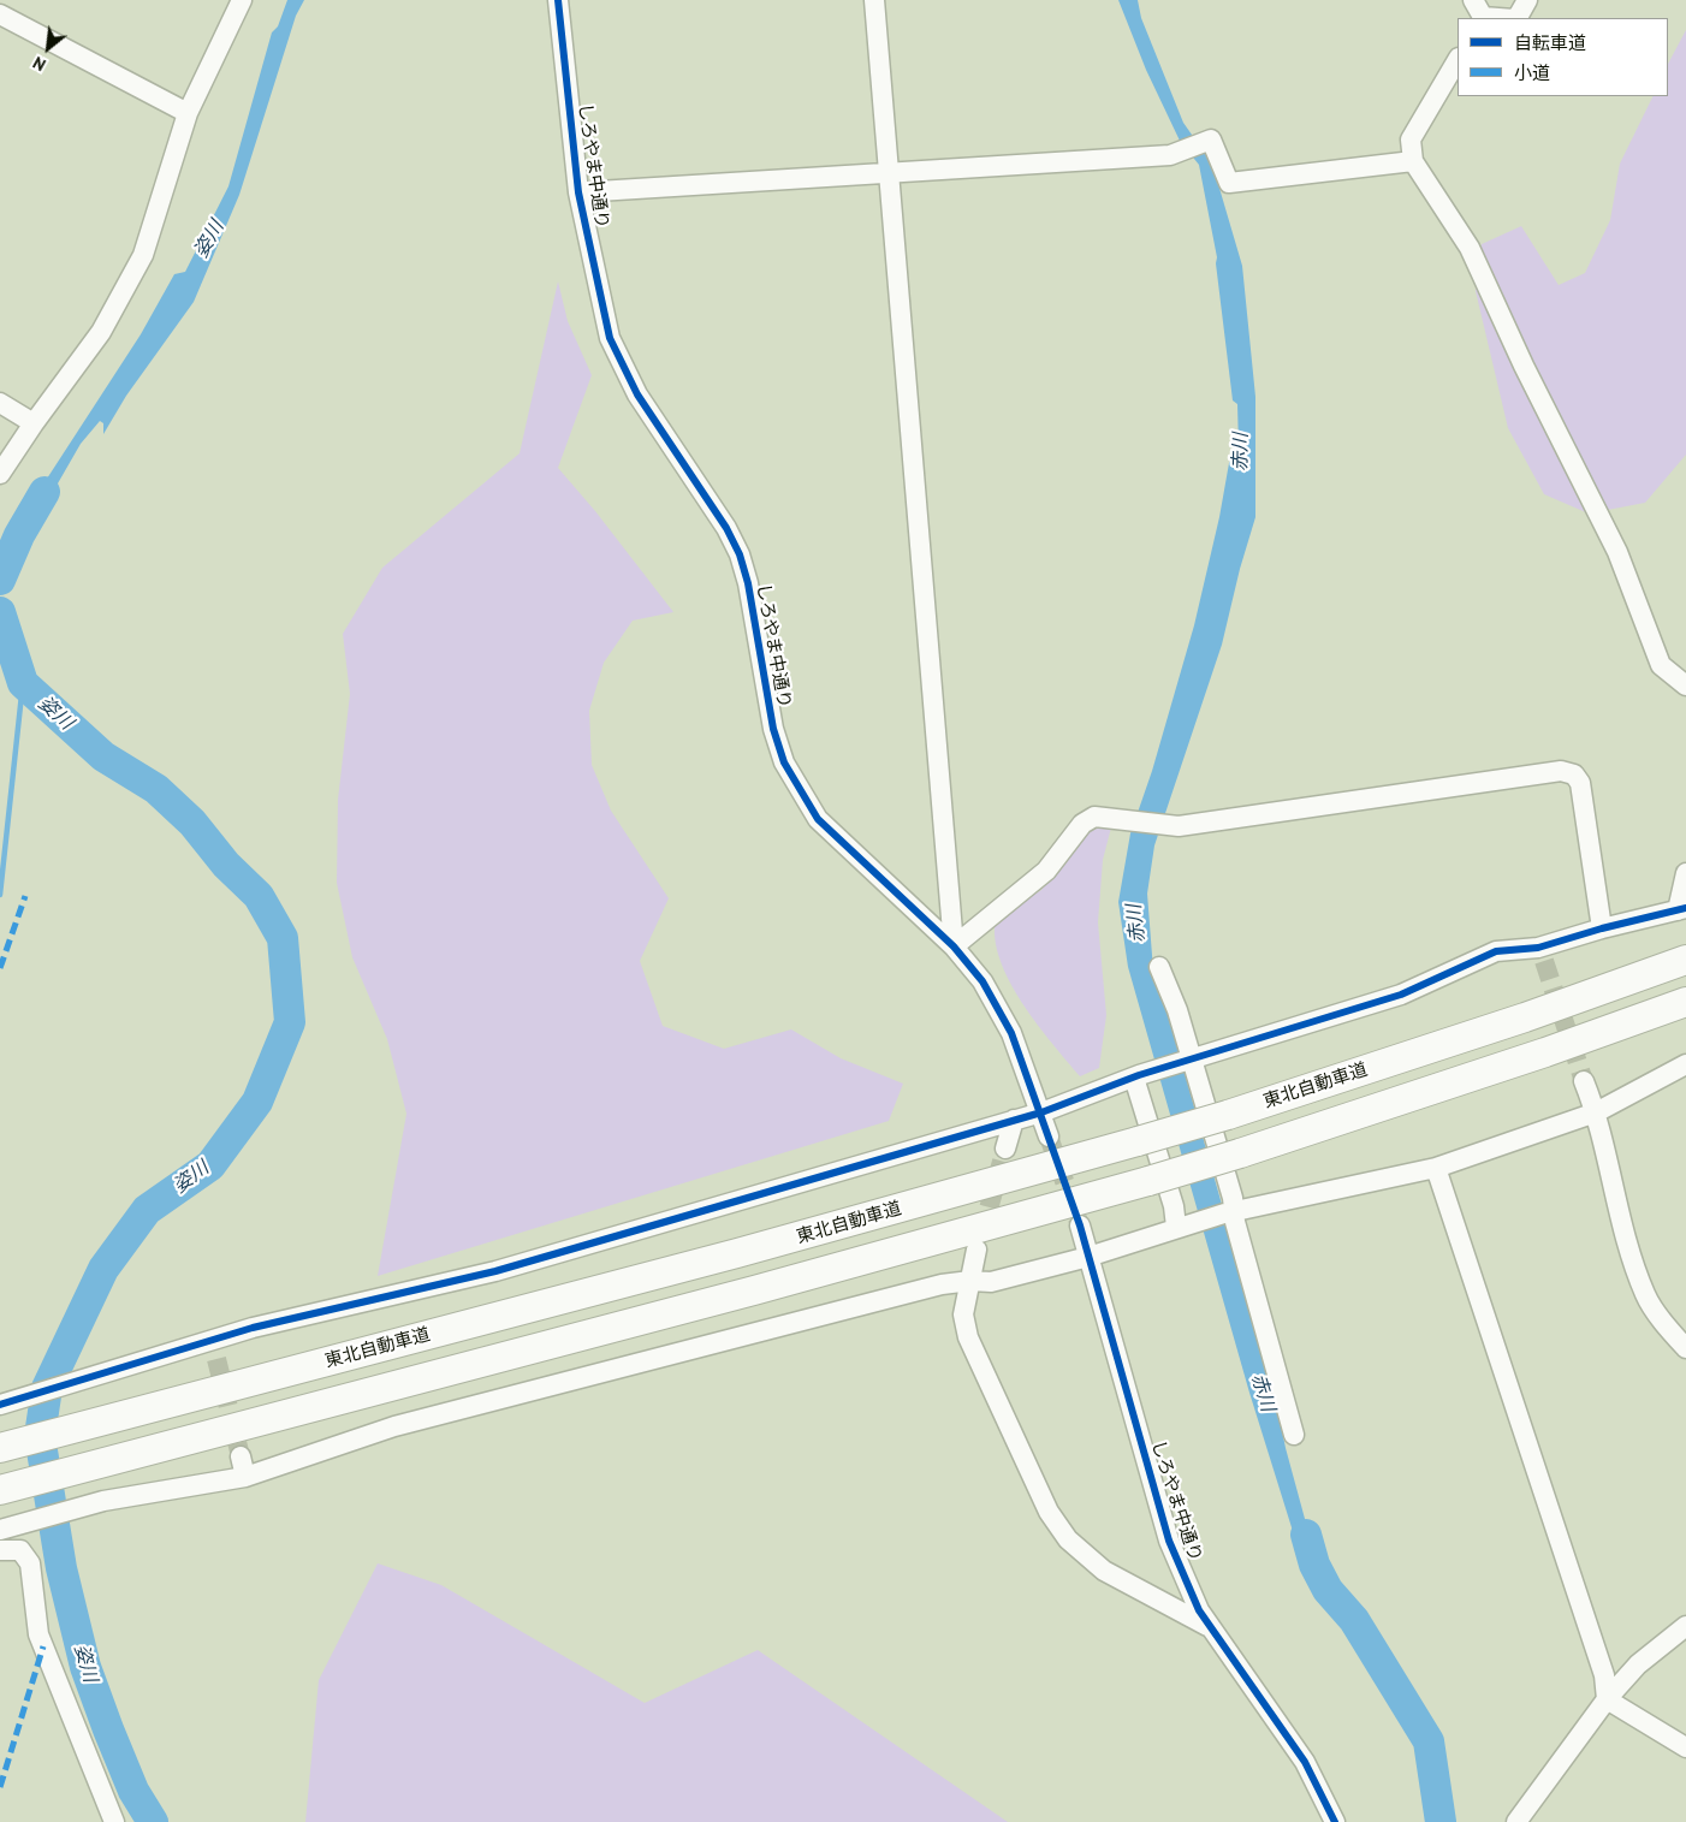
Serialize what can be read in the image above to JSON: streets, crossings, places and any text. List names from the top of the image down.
{
  "streets": {
    "highway": ["東北自動車道"],
    "street": ["しろやま中通り"]
  },
  "water": ["姿川", "赤川"],
  "legend": ["自転車道", "小道"],
  "north": "bottom left"
}
